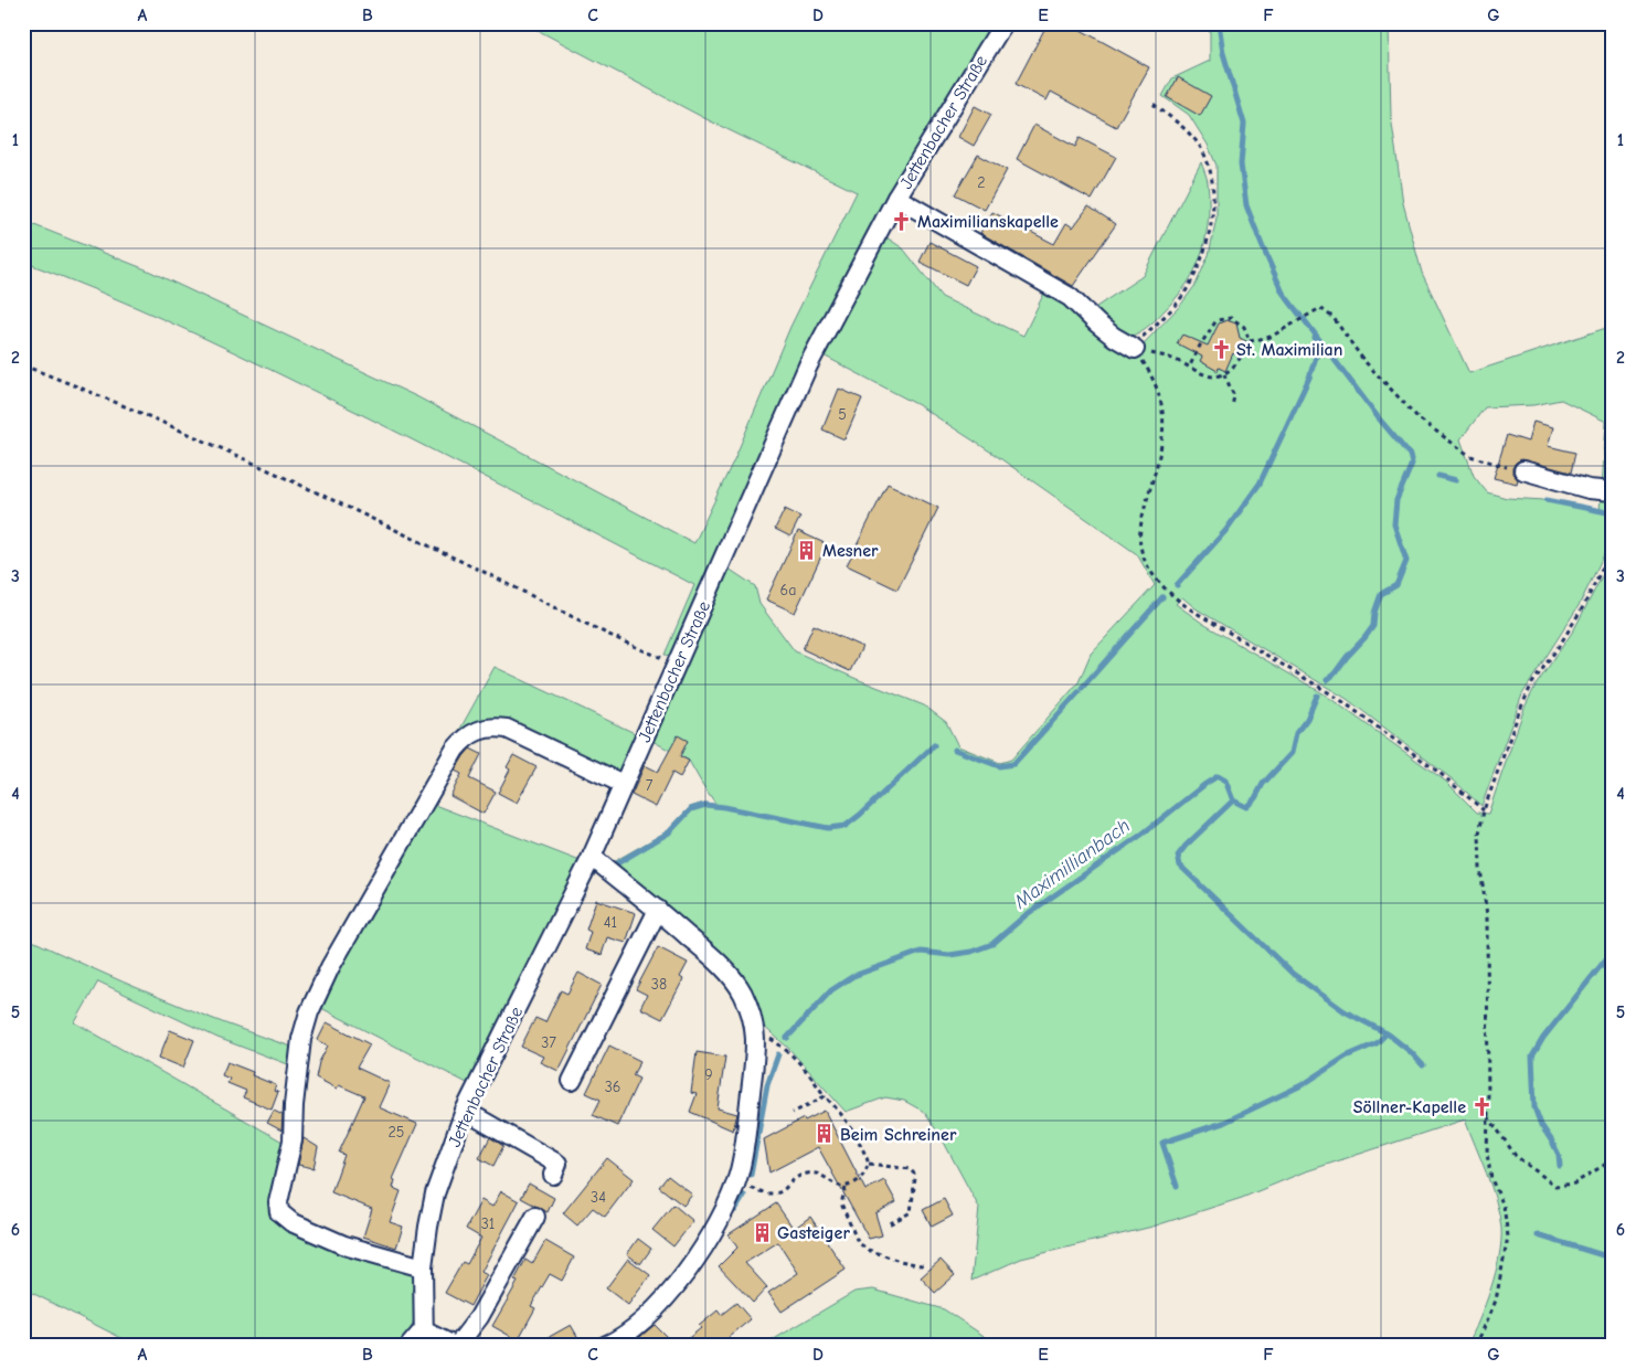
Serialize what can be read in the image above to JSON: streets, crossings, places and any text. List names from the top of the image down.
{
  "streets": {
    "street": ["Jettenbacher Straße"]
  },
  "water": ["Maximillianbach"],
  "places": {
    "church": ["Maximilianskapelle", "St. Maximilian", "Söllner-Kapelle"],
    "building": ["Mesner", "Beim Schreiner", "Gasteiger"]
  },
  "house_numbers": [
    "2",
    "5",
    "6a",
    "7",
    "41",
    "38",
    "37",
    "9",
    "36",
    "25",
    "34",
    "31"
  ],
  "grid": {
    "columns": [
      "A",
      "B",
      "C",
      "D",
      "E",
      "F",
      "G"
    ],
    "rows": [
      "1",
      "2",
      "3",
      "4",
      "5",
      "6"
    ]
  }
}
